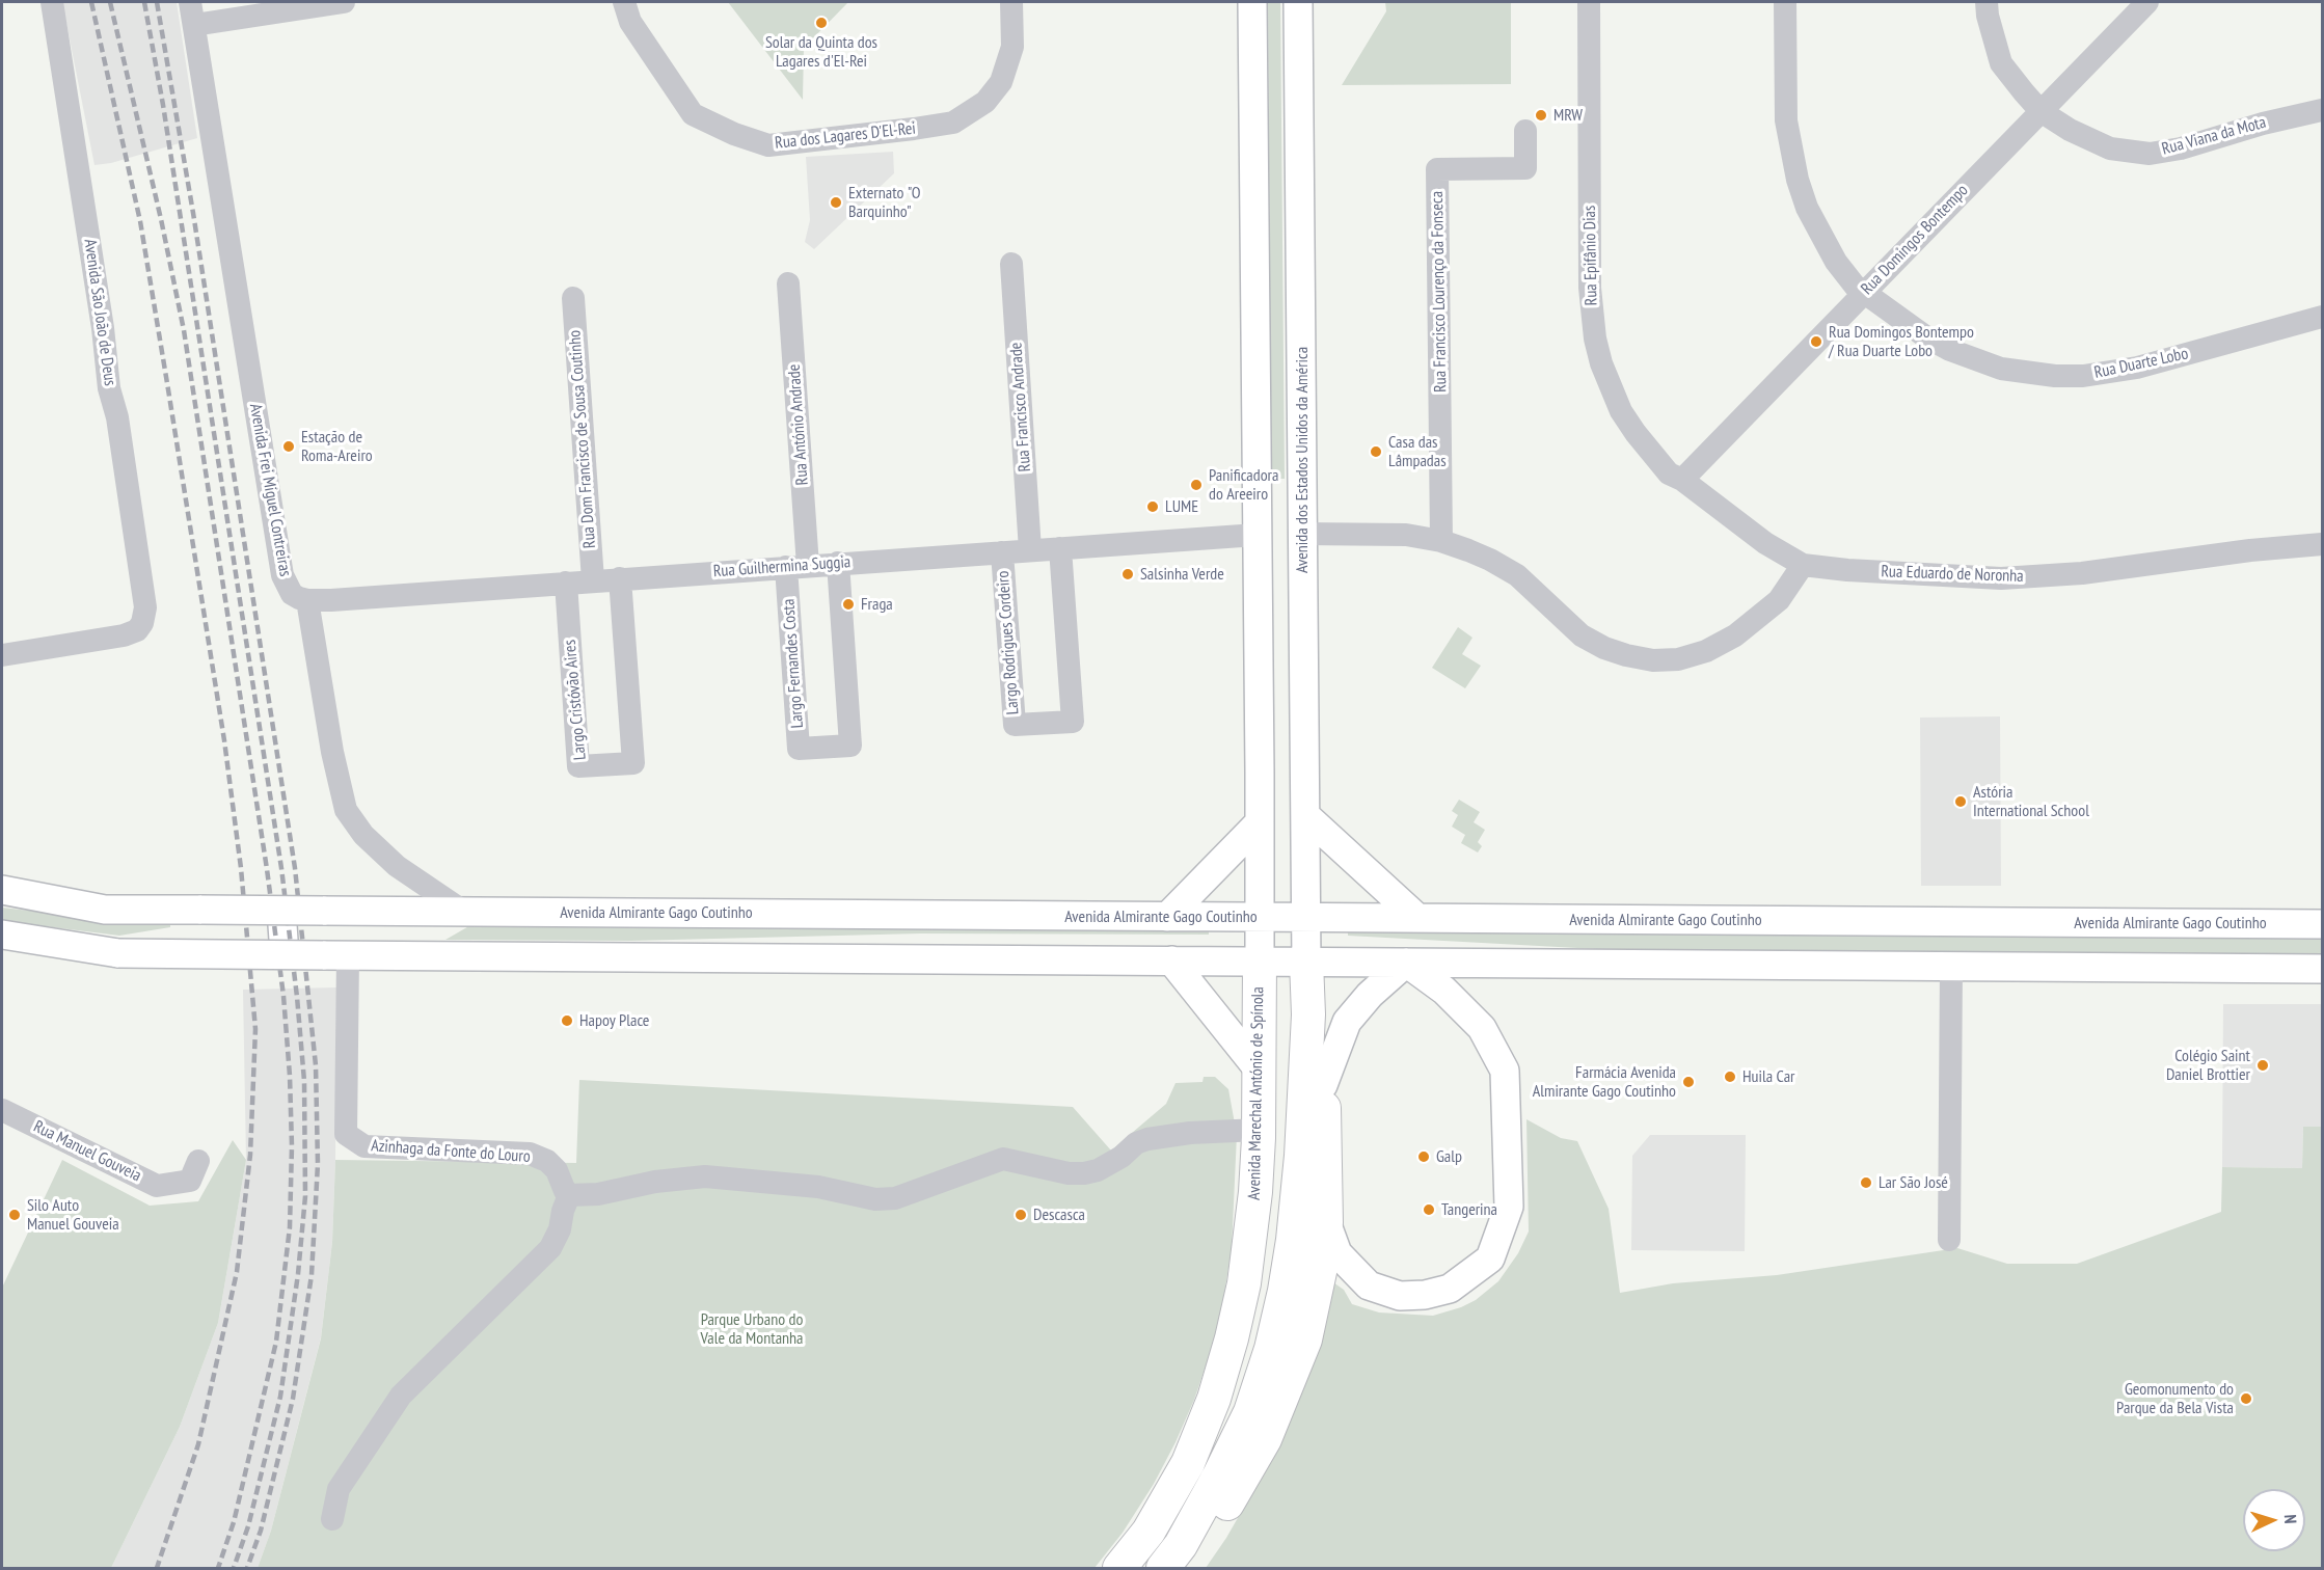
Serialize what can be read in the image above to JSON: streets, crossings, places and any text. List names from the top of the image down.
{
  "streets": {
    "highway": ["Avenida Marechal António de Spínola"],
    "main road": ["Avenida dos Estados Unidos da América", "Avenida Almirante Gago Coutinho"],
    "street": [
      "Rua dos Lagares D'El-Rei",
      "Rua Viana da Mota",
      "Rua Domingos Bontempo",
      "Rua Epifânio Dias",
      "Rua Francisco Lourenço da Fonseca",
      "Avenida São João de Deus",
      "Rua Duarte Lobo",
      "Rua Francisco Andrade",
      "Rua António Andrade",
      "Rua Dom Francisco de Sousa Coutinho",
      "Avenida Frei Miguel Contreiras",
      "Rua Guilhermina Suggia",
      "Rua Eduardo de Noronha",
      "Largo Rodrigues Cordeiro",
      "Largo Fernandes Costa",
      "Largo Cristóvão Aires",
      "Rua Manuel Gouveia",
      "Azinhaga da Fonte do Louro"
    ]
  },
  "crossings": [
    ["Rua Viana da Mota", "Rua Domingos Bontempo"],
    ["Rua Domingos Bontempo", "Rua Epifânio Dias"],
    ["Rua Domingos Bontempo", "Rua Duarte Lobo"],
    ["Rua Domingos Bontempo", "Rua Eduardo de Noronha"],
    ["Rua Epifânio Dias", "Rua Eduardo de Noronha"],
    ["Rua Francisco Andrade", "Rua Guilhermina Suggia"],
    ["Rua António Andrade", "Rua Guilhermina Suggia"],
    ["Rua António Andrade", "Largo Fernandes Costa"],
    ["Rua Dom Francisco de Sousa Coutinho", "Rua Guilhermina Suggia"],
    ["Avenida dos Estados Unidos da América", "Avenida Almirante Gago Coutinho"],
    ["Avenida Frei Miguel Contreiras", "Rua Guilhermina Suggia"],
    ["Rua Guilhermina Suggia", "Largo Rodrigues Cordeiro"],
    ["Rua Guilhermina Suggia", "Largo Fernandes Costa"],
    ["Rua Guilhermina Suggia", "Largo Cristóvão Aires"]
  ],
  "parks": ["Parque Urbano do Vale da Montanha"],
  "places": [
    "Solar da Quinta dos Lagares d'El-Rei",
    "MRW",
    "Externato \"O Barquinho\"",
    "Rua Domingos Bontempo / Rua Duarte Lobo",
    "Estação de Roma-Areiro",
    "Casa das Lâmpadas",
    "Panificadora do Areeiro",
    "LUME",
    "Salsinha Verde",
    "Fraga",
    "Astória International School",
    "Hapoy Place",
    "Colégio Saint Daniel Brottier",
    "Huila Car",
    "Farmácia Avenida Almirante Gago Coutinho",
    "Galp",
    "Lar São José",
    "Tangerina",
    "Silo Auto Manuel Gouveia",
    "Descasca",
    "Geomonumento do Parque da Bela Vista"
  ],
  "north": "right"
}
